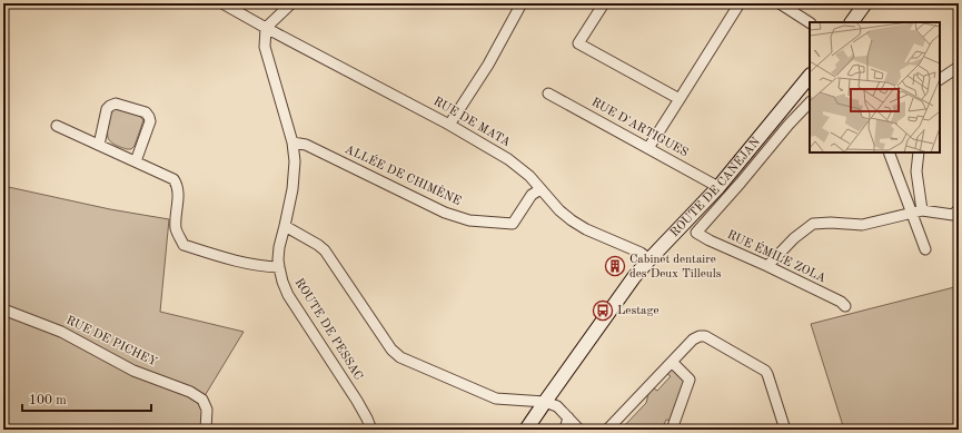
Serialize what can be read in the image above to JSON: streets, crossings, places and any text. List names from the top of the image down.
{
  "streets": {
    "street": [
      "RUE DE MATA",
      "RUE D'ARTIGUES",
      "ALLÉE DE CHIMÈNE",
      "ROUTE DE CANÉJAN",
      "RUE ÉMILE ZOLA",
      "ROUTE DE PESSAC",
      "RUE DE PICHEY"
    ]
  },
  "crossings": [
    ["RUE DE MATA", "ALLÉE DE CHIMÈNE"],
    ["RUE DE MATA", "ROUTE DE CANÉJAN"],
    ["RUE DE MATA", "ROUTE DE PESSAC"],
    ["RUE D'ARTIGUES", "ROUTE DE CANÉJAN"],
    ["ALLÉE DE CHIMÈNE", "ROUTE DE PESSAC"]
  ],
  "places": {
    "building": ["Cabinet dentaire des Deux Tilleuls"],
    "bus stop": ["Lestage"]
  },
  "scale_bar": "100 m"
}
